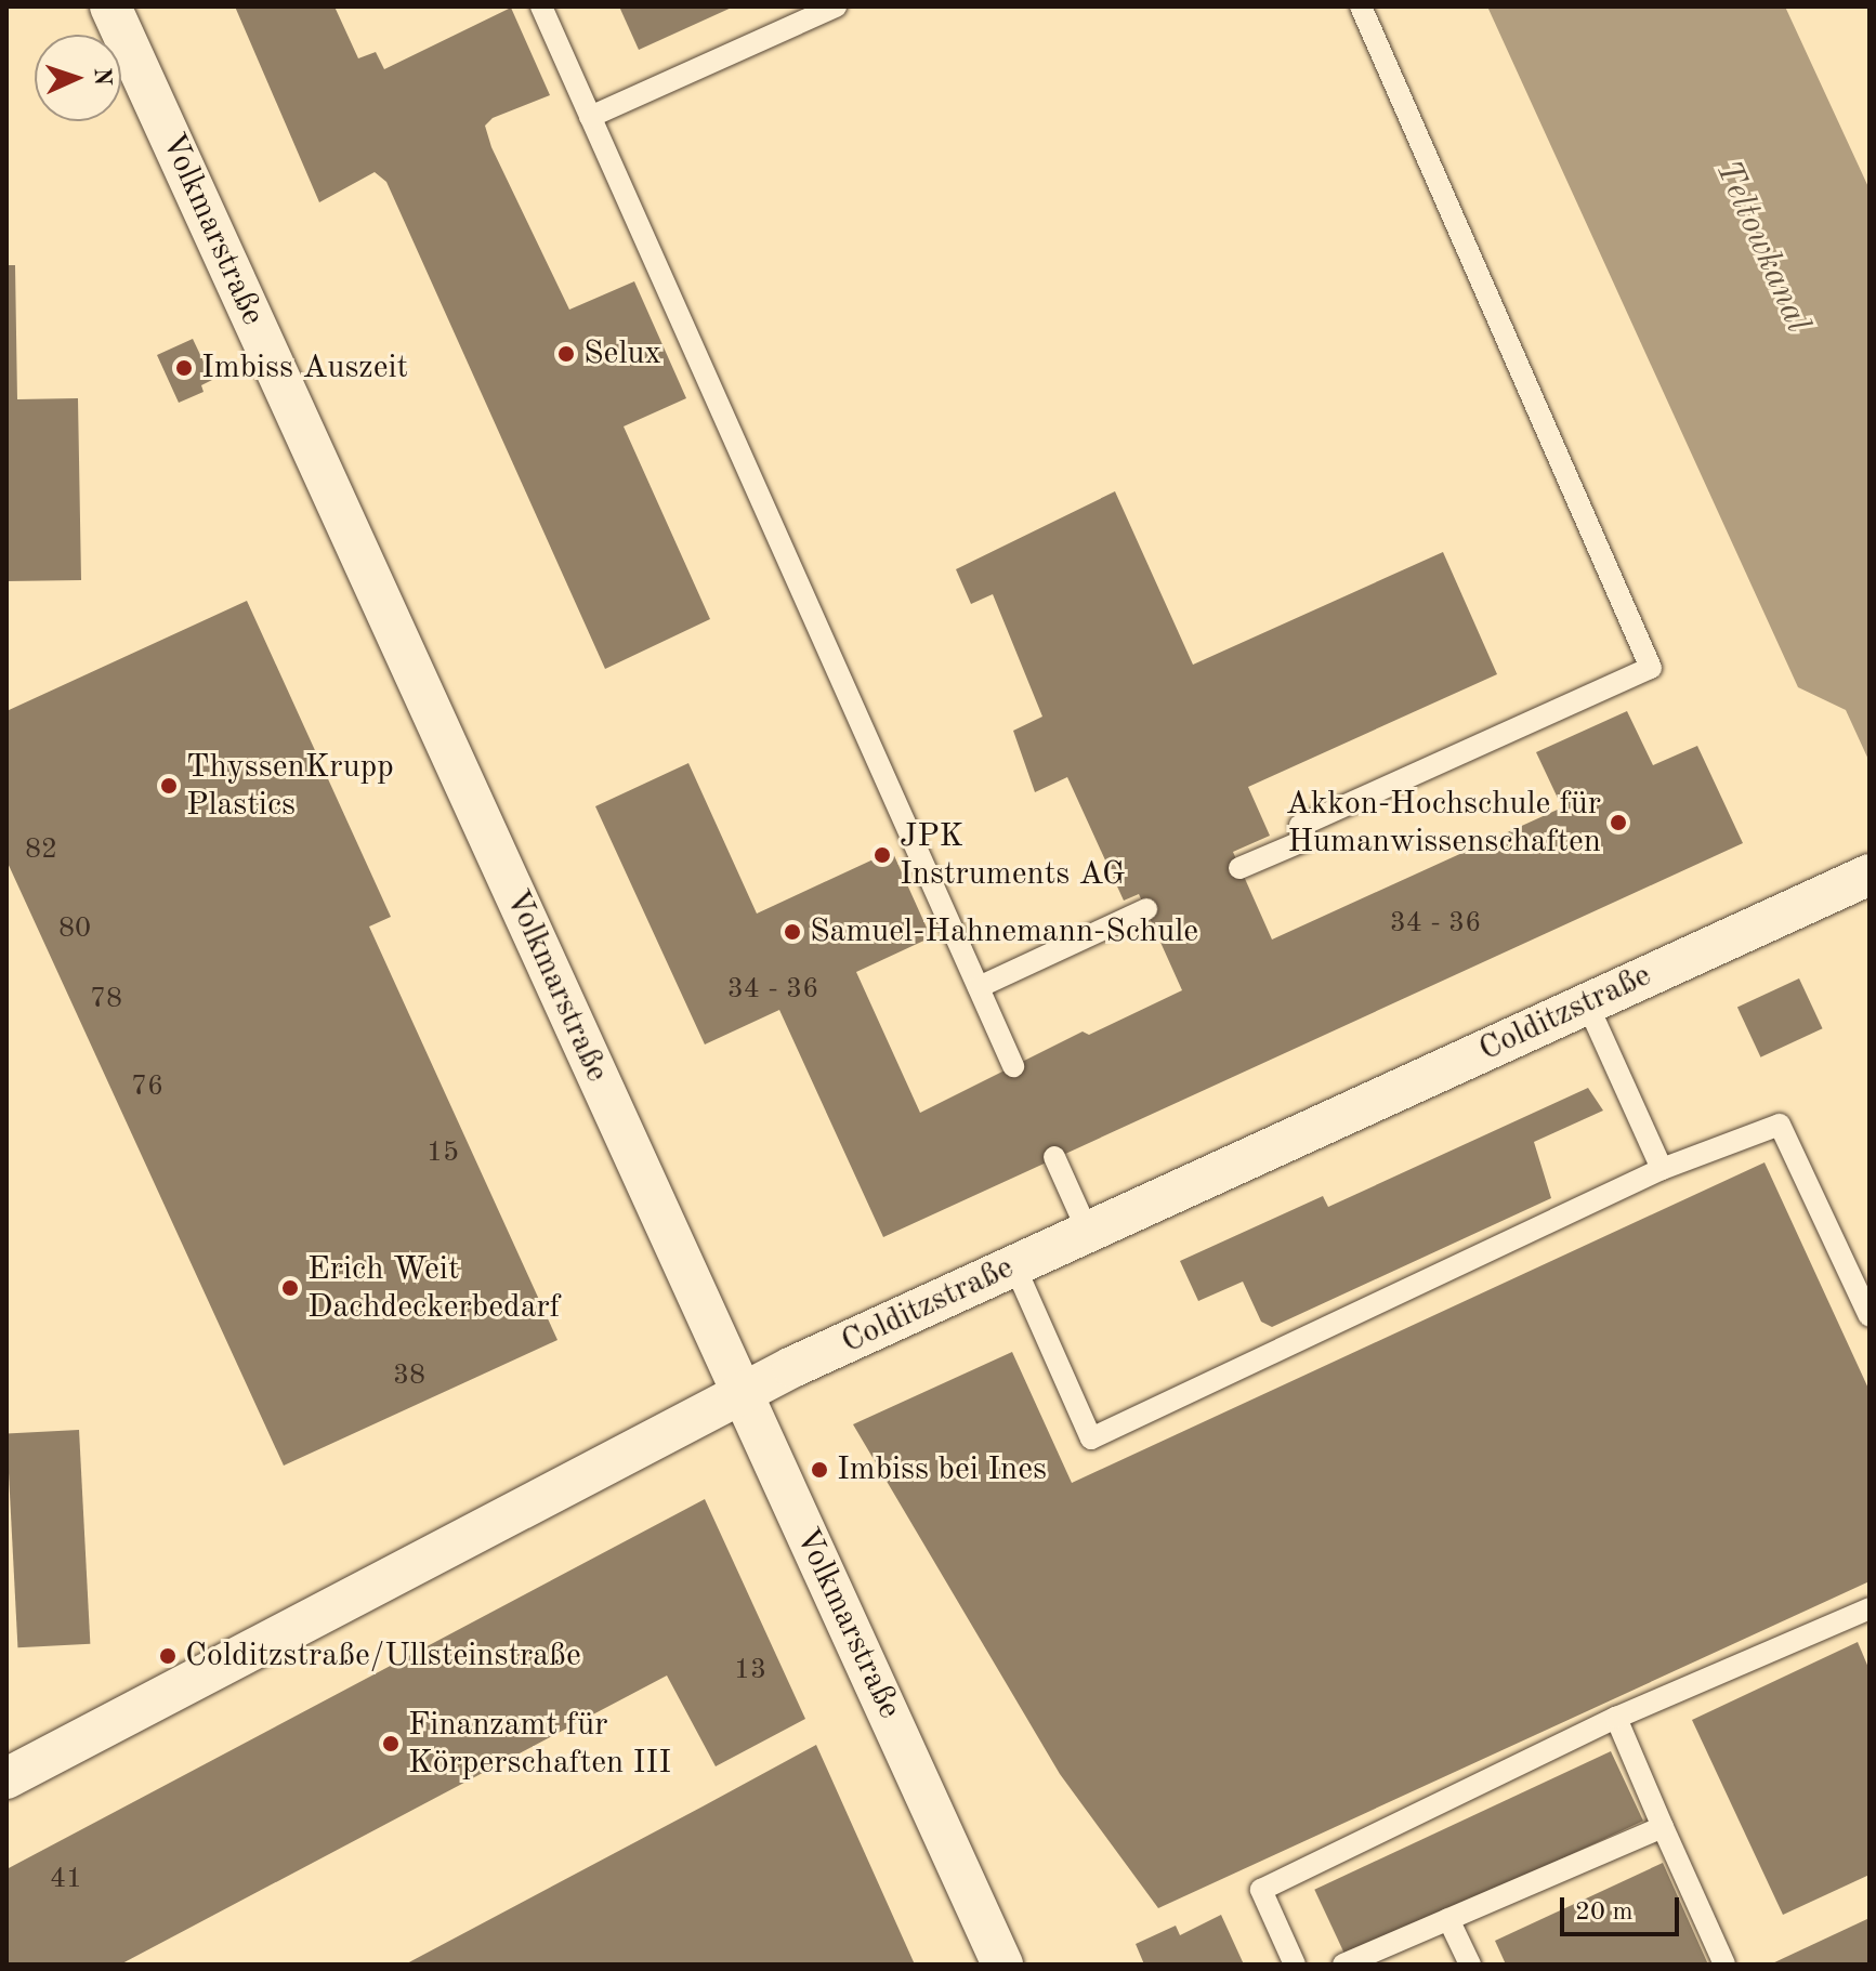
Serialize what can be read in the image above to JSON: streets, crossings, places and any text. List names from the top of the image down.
{
  "streets": {
    "street": ["Volkmarstraße", "Colditzstraße"]
  },
  "crossings": [
    ["Volkmarstraße", "Colditzstraße"]
  ],
  "water": ["Teltowkanal"],
  "places": [
    "Selux",
    "Imbiss Auszeit",
    "ThyssenKrupp Plastics",
    "Akkon-Hochschule für Humanwissenschaften",
    "JPK Instruments AG",
    "Samuel-Hahnemann-Schule",
    "Erich Weit Dachdeckerbedarf",
    "Imbiss bei Ines",
    "Colditzstraße/Ullsteinstraße",
    "Finanzamt für Körperschaften III"
  ],
  "house_numbers": [
    "82",
    "34 - 36",
    "80",
    "34 - 36",
    "78",
    "76",
    "15",
    "38",
    "13",
    "41"
  ],
  "scale_bar": "20 m",
  "north": "right"
}
